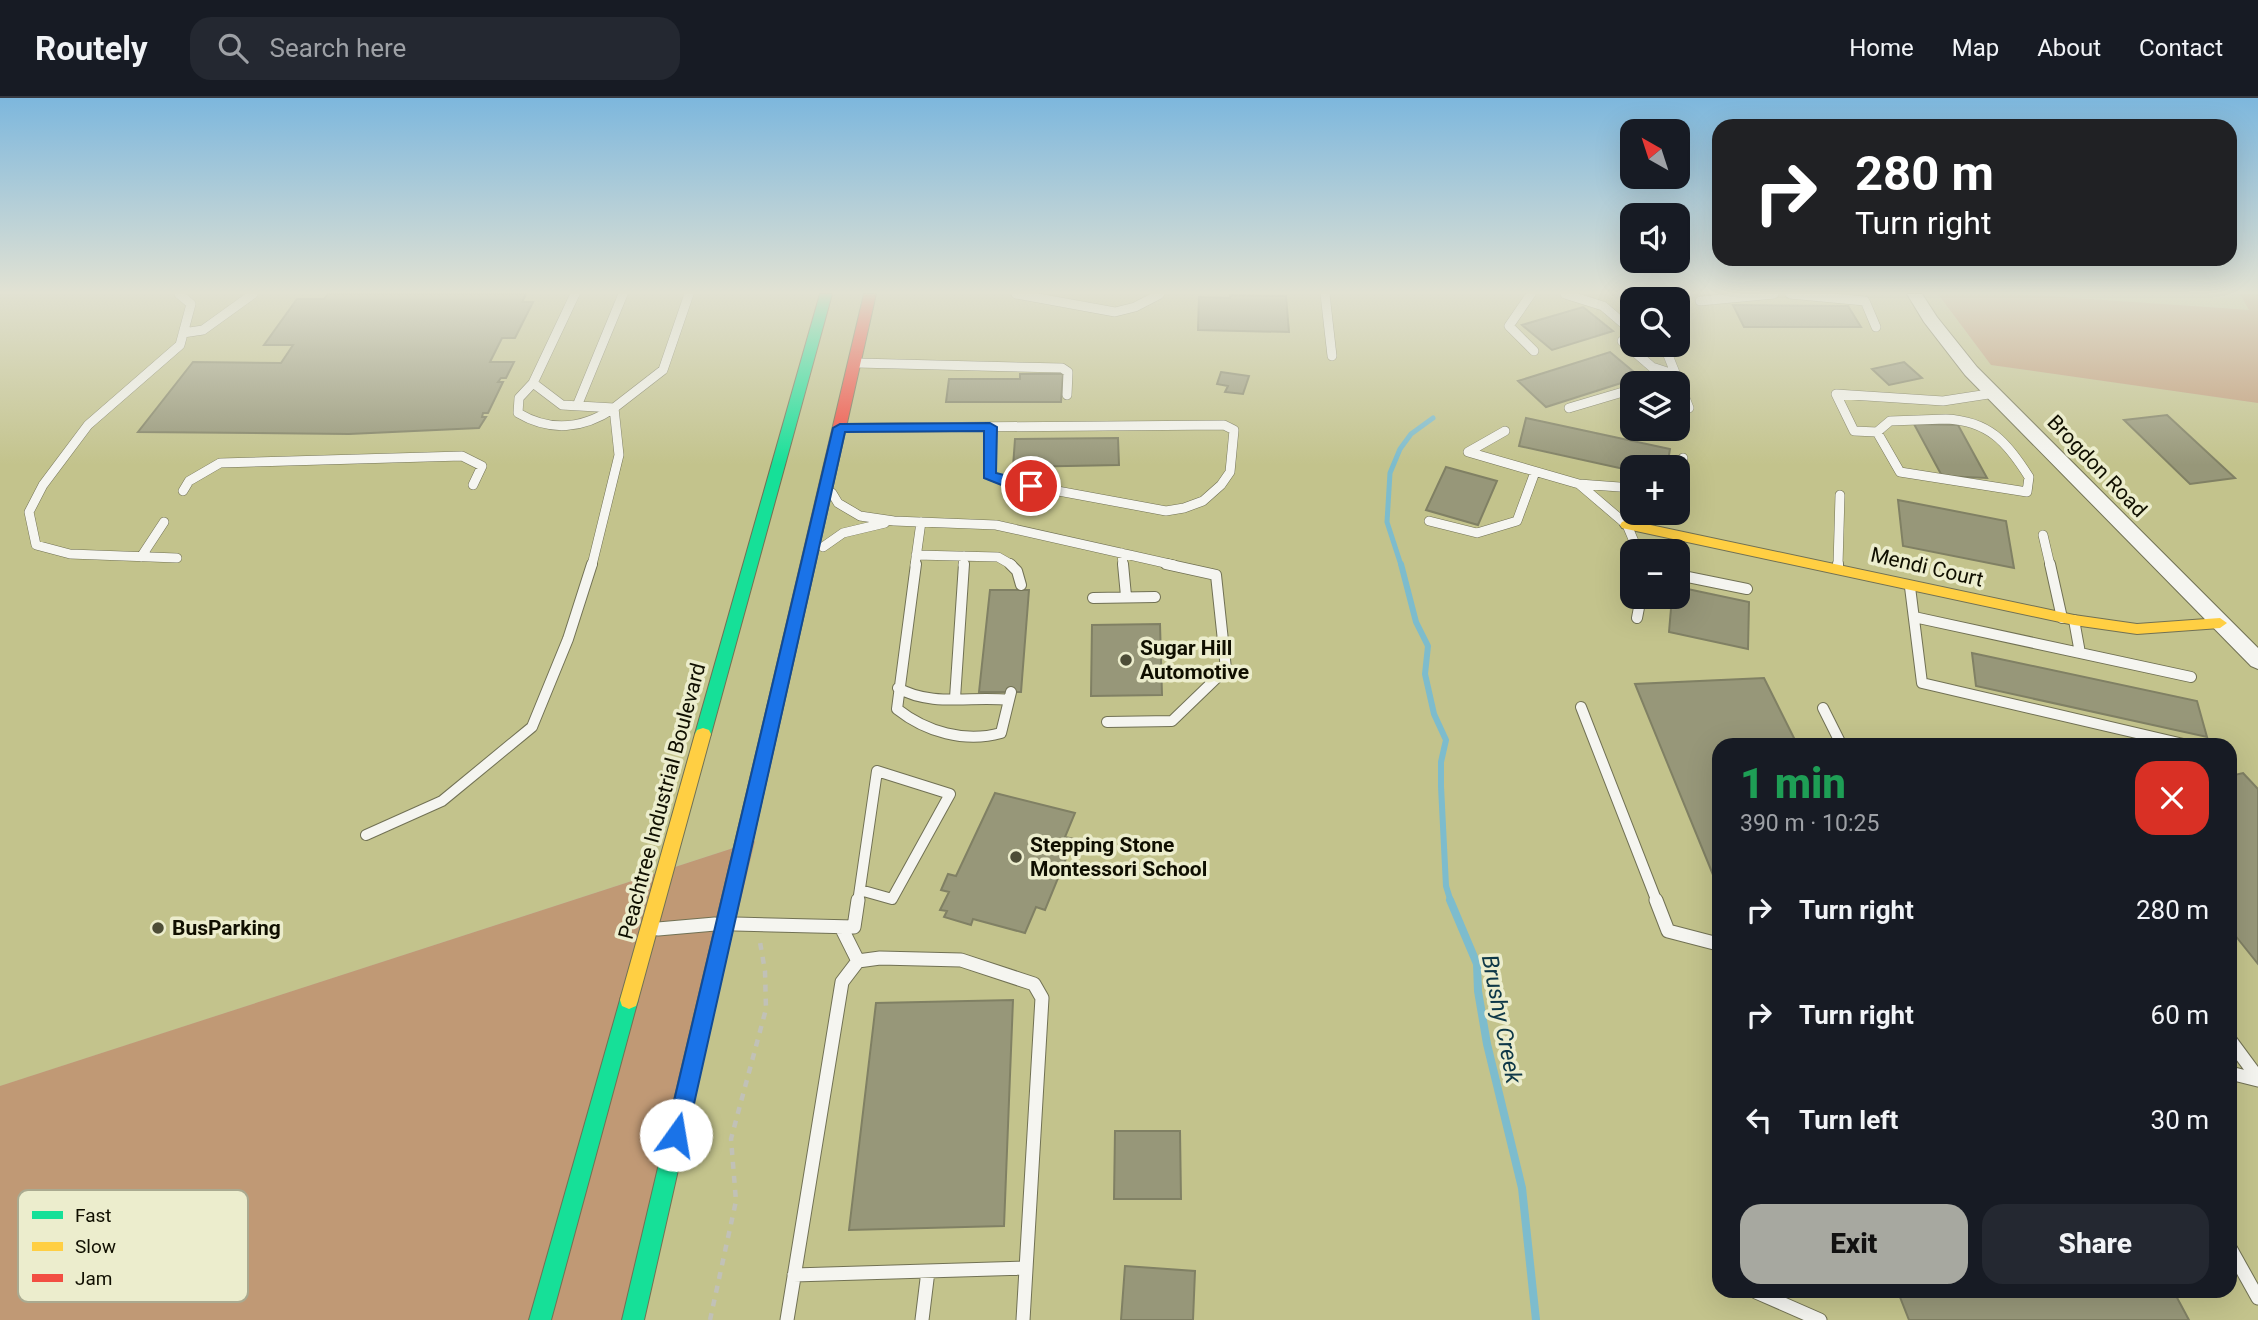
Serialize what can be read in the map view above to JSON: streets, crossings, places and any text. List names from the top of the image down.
{
  "streets": {
    "main road": ["Mendi Court", "Peachtree Industrial Boulevard"],
    "street": ["Brogdon Road"]
  },
  "crossings": [
    ["Brogdon Road", "Mendi Court"]
  ],
  "water": ["Brushy Creek"],
  "places": ["Sugar Hill Automotive", "Stepping Stone Montessori School", "BusParking"],
  "legend": ["Fast", "Slow", "Jam"],
  "north": "top left",
  "page": {
    "header": "Routely",
    "search": "Search here",
    "nav": [
      "Home",
      "Map",
      "About",
      "Contact"
    ],
    "map_buttons": ["+", "−"],
    "turn": ["280 m", "Turn right"],
    "heading": ["1 min", "390 m · 10:25"],
    "list": [
      {
        "name": "Turn right",
        "value": "280 m"
      },
      {
        "name": "Turn right",
        "value": "60 m"
      },
      {
        "name": "Turn left",
        "value": "30 m"
      }
    ],
    "buttons": ["Exit", "Share"]
  }
}
